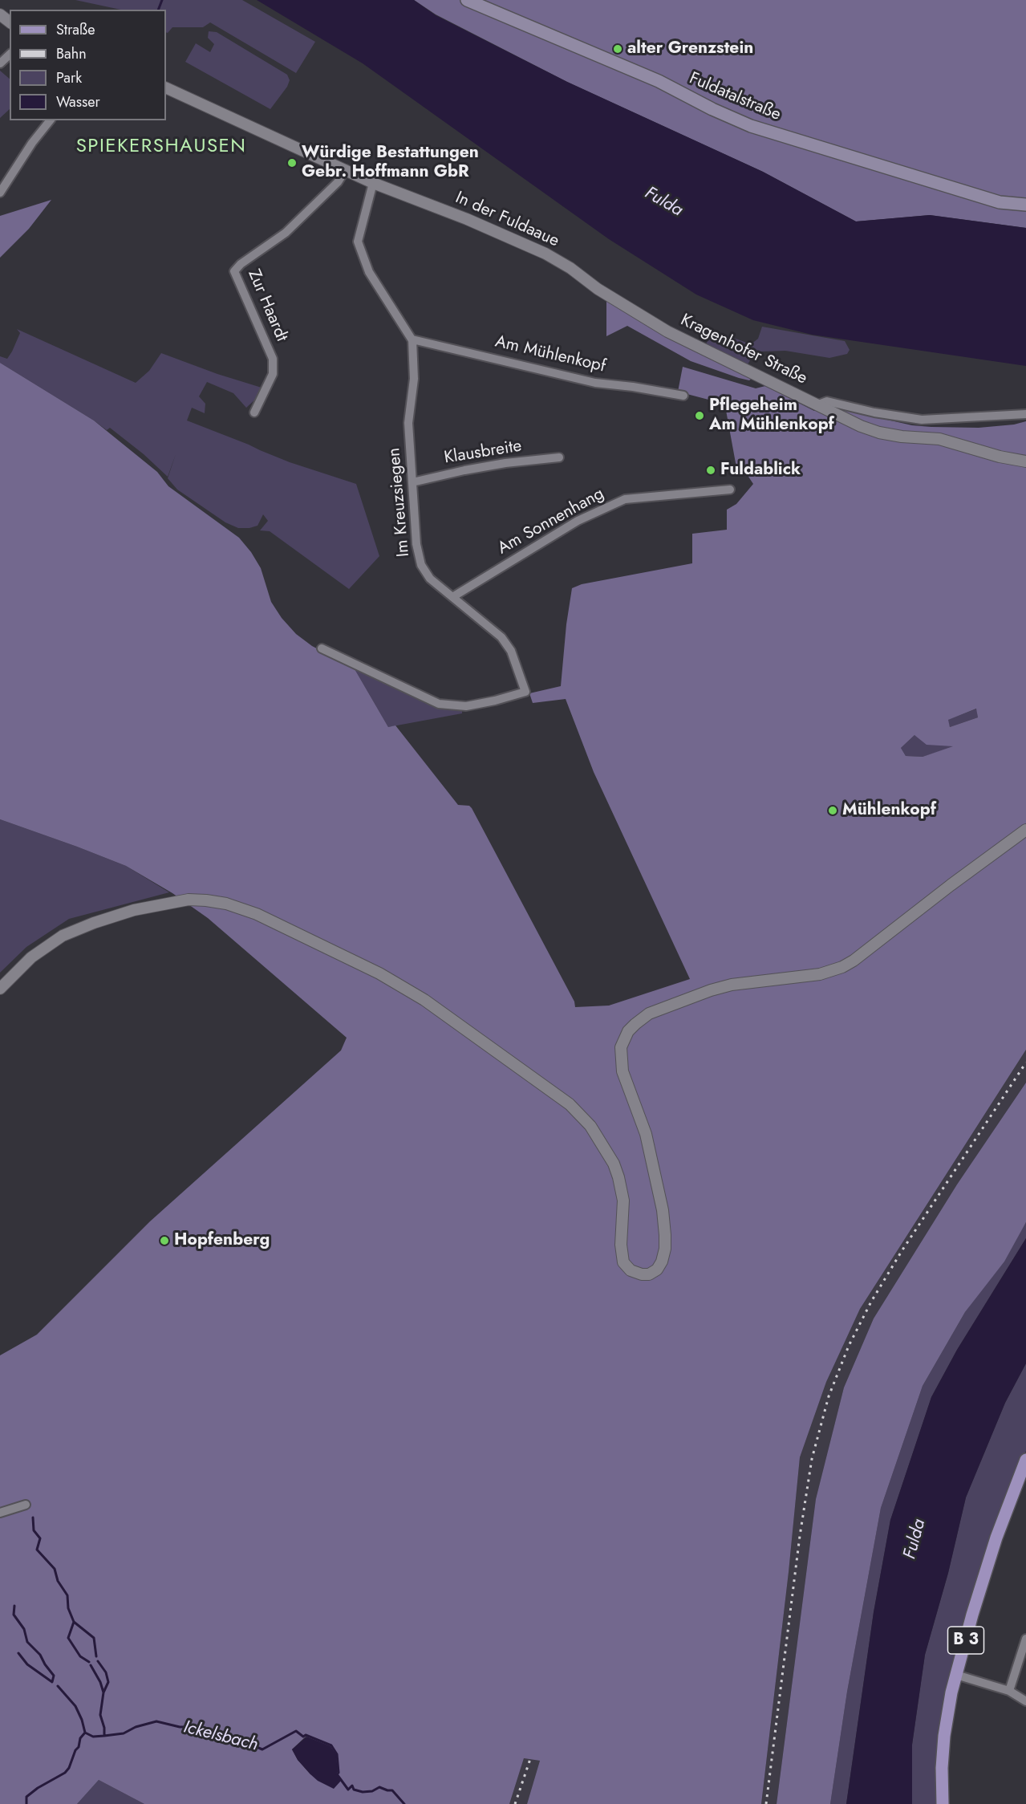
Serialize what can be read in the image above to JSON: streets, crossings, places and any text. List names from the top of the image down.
{
  "streets": {
    "main road": ["Fuldatalstraße", "B 3"],
    "street": [
      "In der Fuldaaue",
      "Zur Haardt",
      "Kragenhofer Straße",
      "Am Mühlenkopf",
      "Klausbreite",
      "Im Kreuzsiegen",
      "Am Sonnenhang"
    ]
  },
  "crossings": [
    ["In der Fuldaaue", "Zur Haardt"],
    ["In der Fuldaaue", "Kragenhofer Straße"],
    ["Am Mühlenkopf", "Im Kreuzsiegen"],
    ["Klausbreite", "Im Kreuzsiegen"],
    ["Im Kreuzsiegen", "Am Sonnenhang"]
  ],
  "districts": ["SPIEKERSHAUSEN"],
  "water": ["Fulda", "Ickelsbach"],
  "places": [
    "alter Grenzstein",
    "Würdige Bestattungen Gebr. Hoffmann GbR",
    "Pflegeheim Am Mühlenkopf",
    "Fuldablick",
    "Mühlenkopf",
    "Hopfenberg"
  ],
  "legend": [
    "Straße",
    "Bahn",
    "Park",
    "Wasser"
  ]
}
